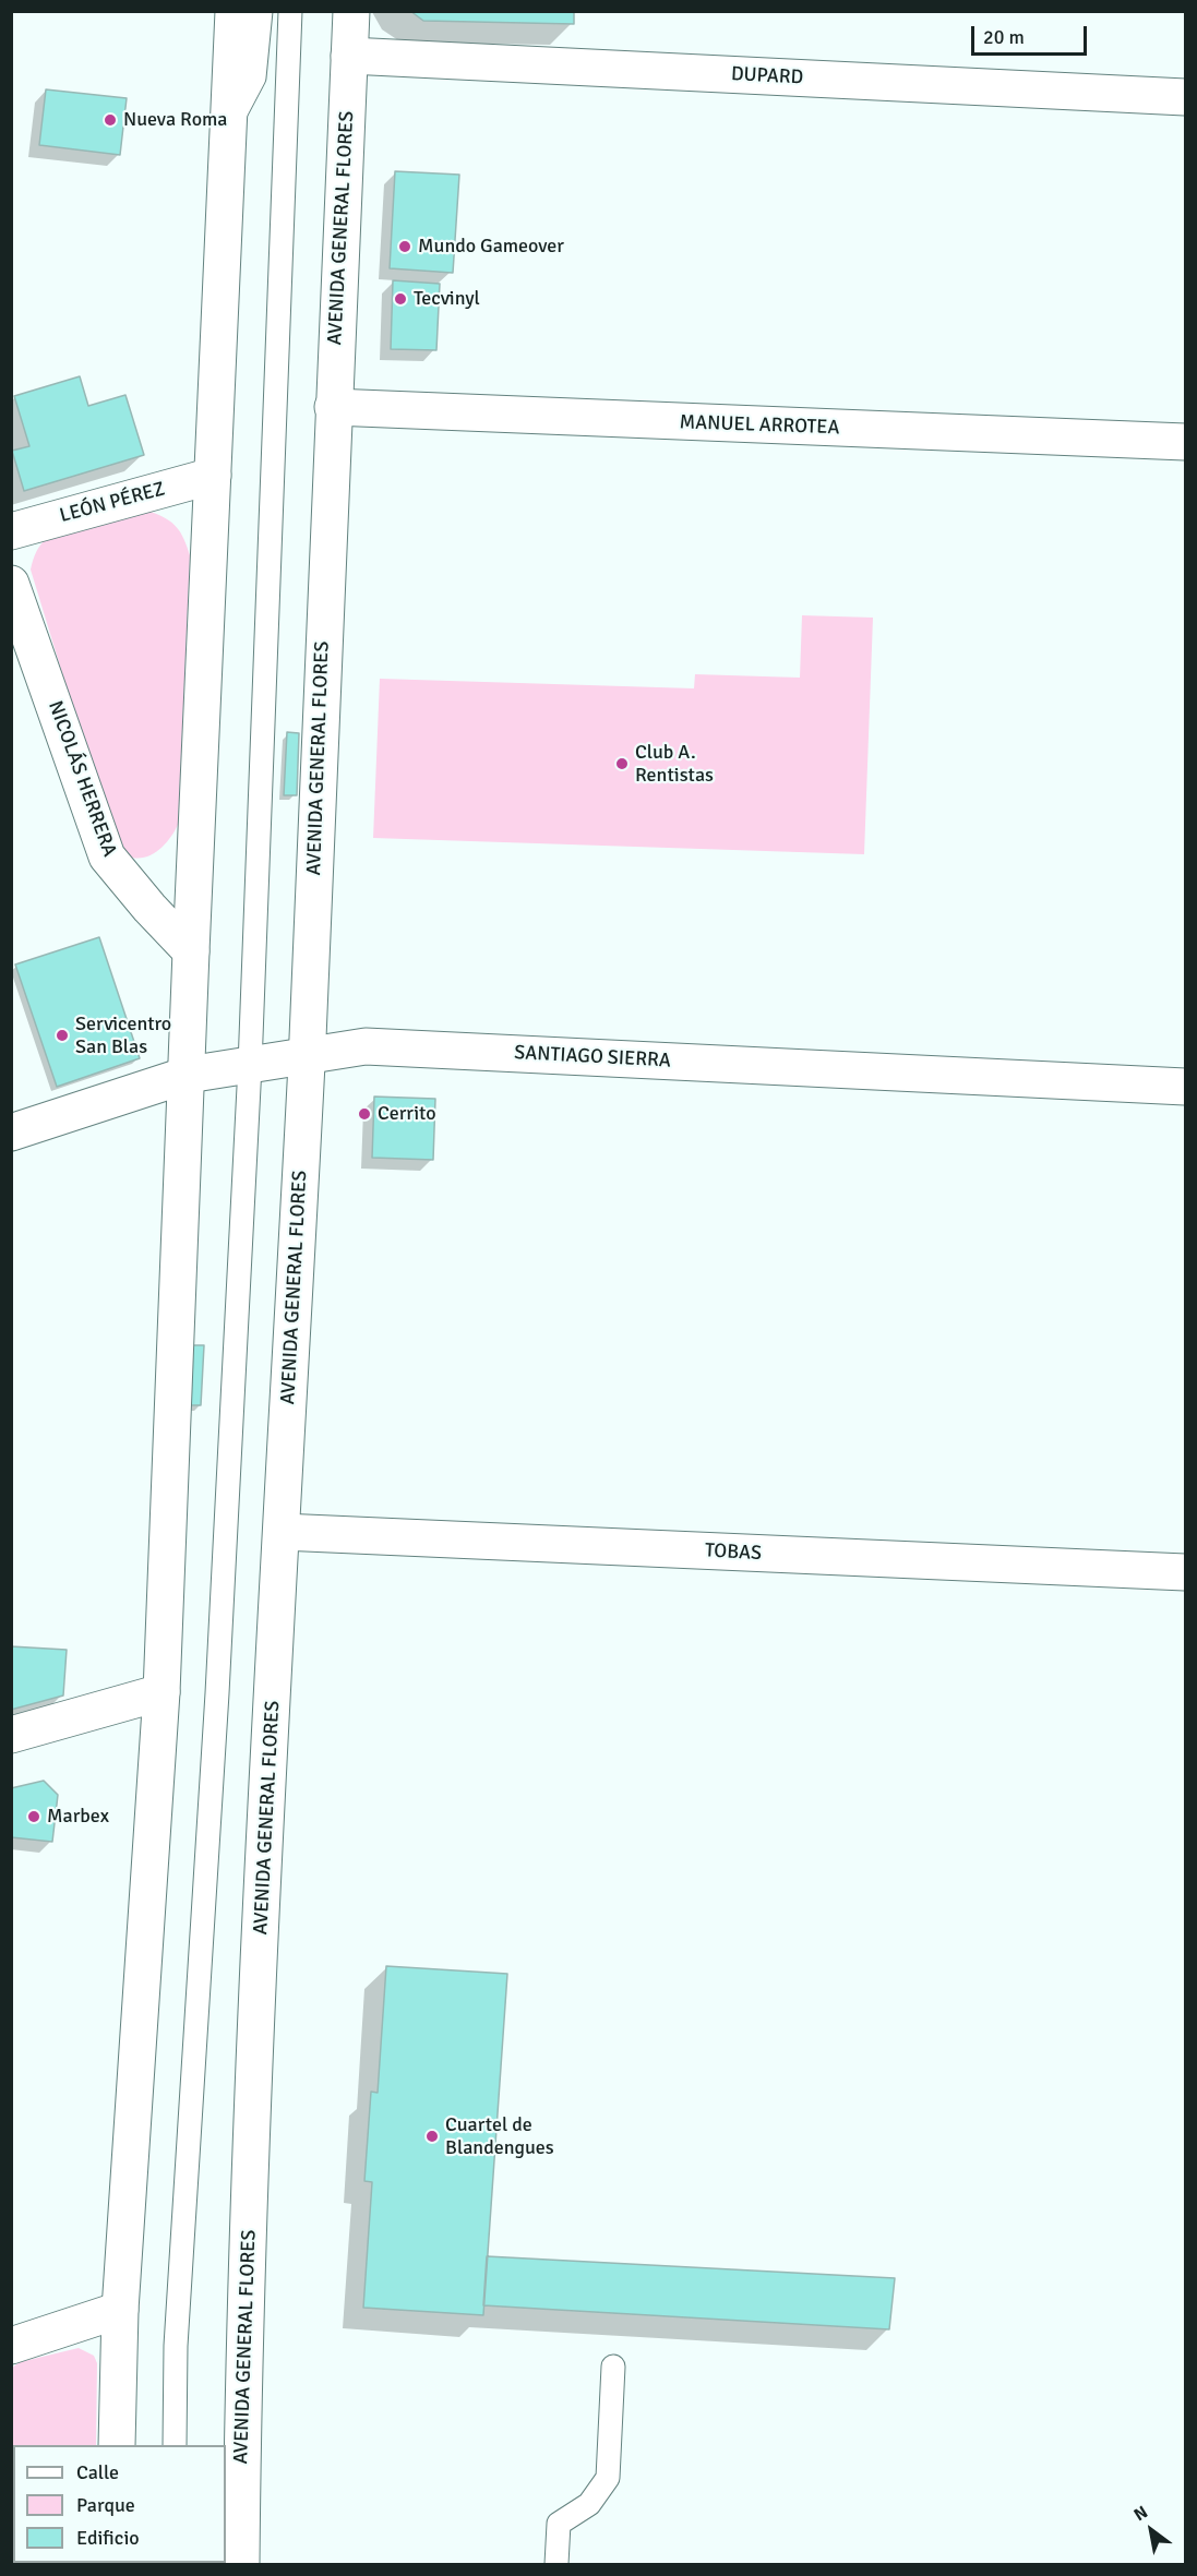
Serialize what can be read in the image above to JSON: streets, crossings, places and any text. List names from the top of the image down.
{
  "streets": {
    "main road": [
      "DUPARD",
      "AVENIDA GENERAL FLORES",
      "MANUEL ARROTEA",
      "LEÓN PÉREZ",
      "NICOLÁS HERRERA",
      "SANTIAGO SIERRA",
      "TOBAS"
    ]
  },
  "crossings": [
    ["DUPARD", "AVENIDA GENERAL FLORES"],
    ["AVENIDA GENERAL FLORES", "MANUEL ARROTEA"],
    ["AVENIDA GENERAL FLORES", "SANTIAGO SIERRA"],
    ["AVENIDA GENERAL FLORES", "TOBAS"]
  ],
  "places": [
    "Nueva Roma",
    "Mundo Gameover",
    "Tecvinyl",
    "Club A. Rentistas",
    "Servicentro San Blas",
    "Cerrito",
    "Marbex",
    "Cuartel de Blandengues"
  ],
  "legend": ["Calle", "Parque", "Edificio"],
  "scale_bar": "20 m",
  "north": "top left"
}
